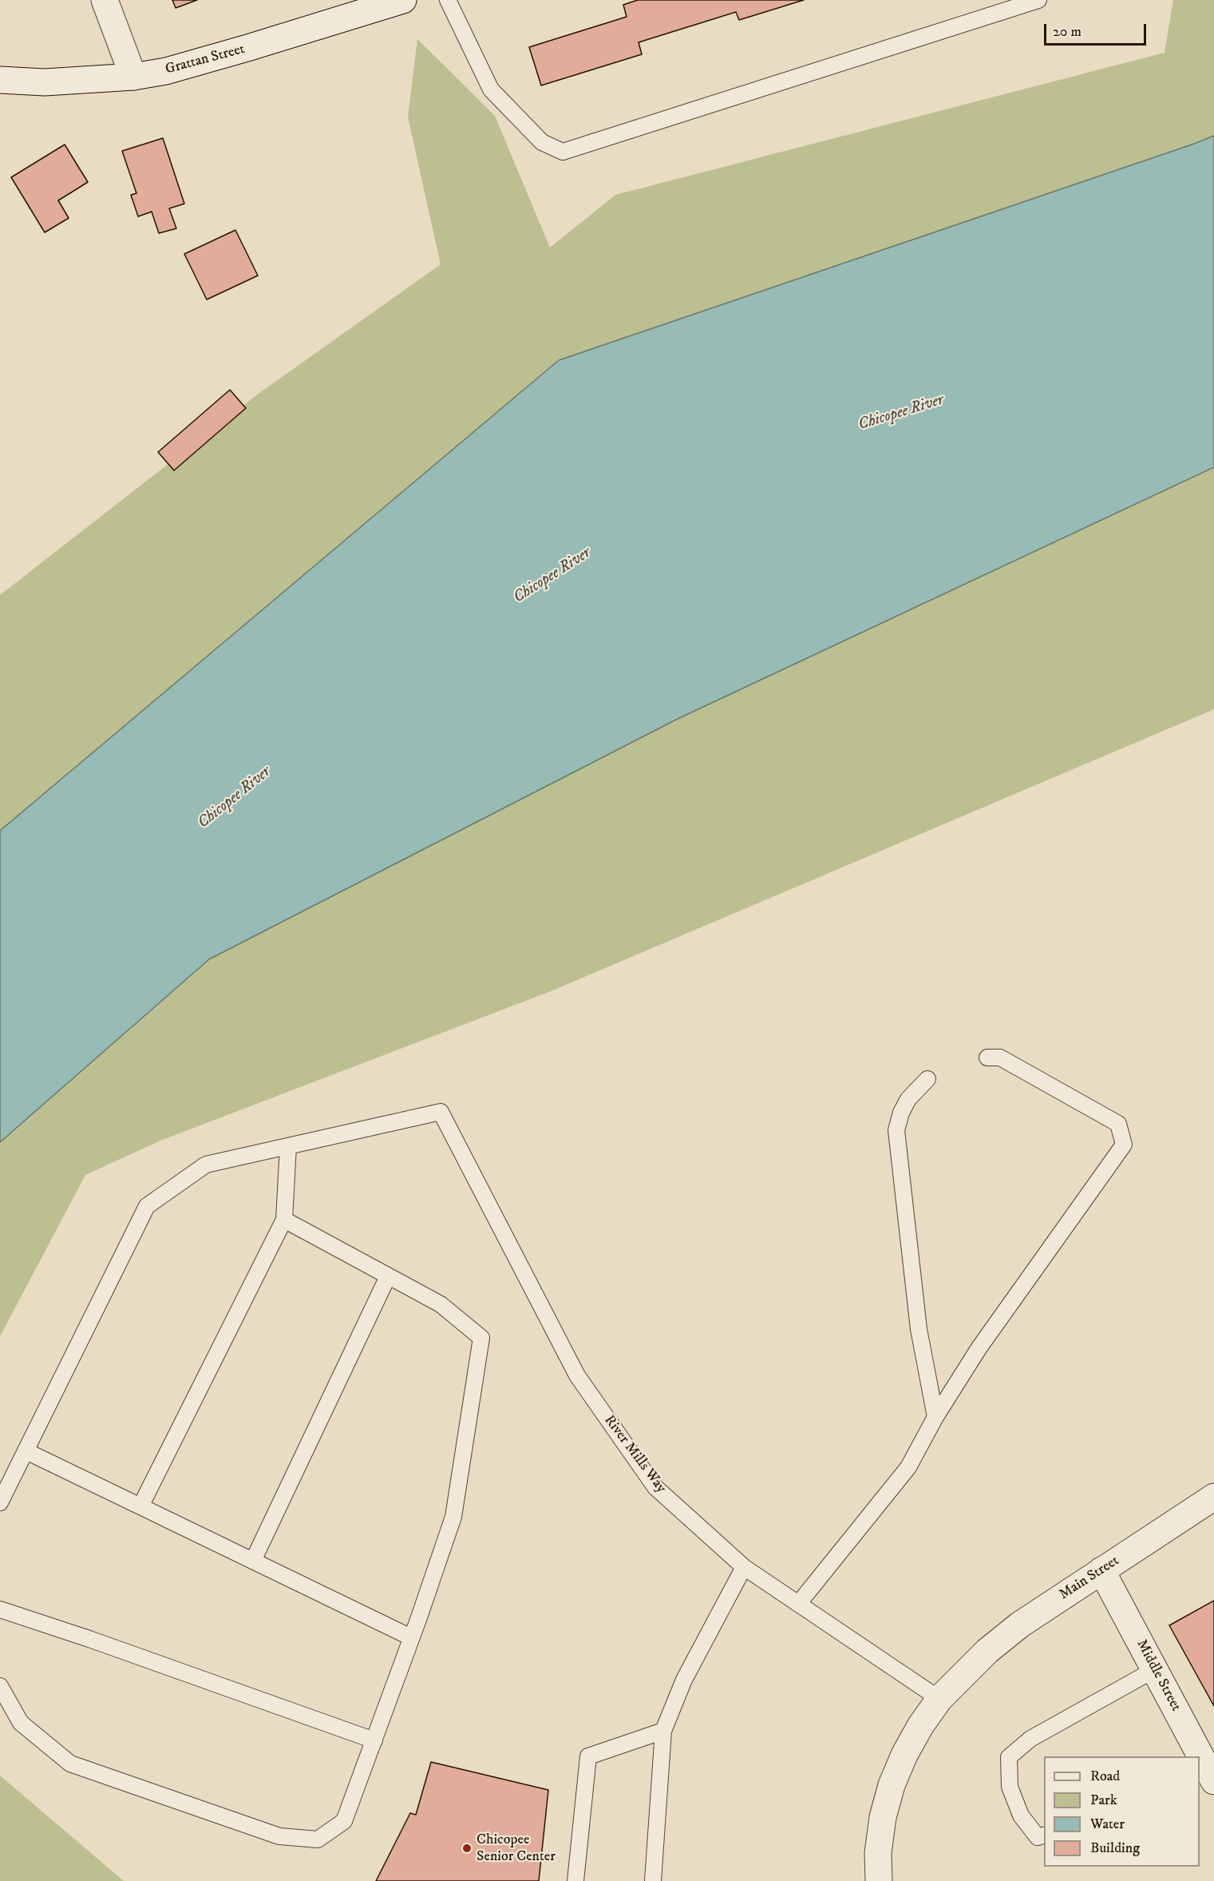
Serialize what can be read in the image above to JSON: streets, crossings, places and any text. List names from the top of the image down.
{
  "streets": {
    "street": ["Grattan Street", "Main Street", "Middle Street"],
    "lane": ["River Mills Way"]
  },
  "crossings": [
    ["River Mills Way", "Main Street"],
    ["Main Street", "Middle Street"]
  ],
  "water": ["Chicopee River"],
  "places": ["Chicopee Senior Center"],
  "legend": [
    "Road",
    "Park",
    "Water",
    "Building"
  ],
  "scale_bar": "20 m"
}
